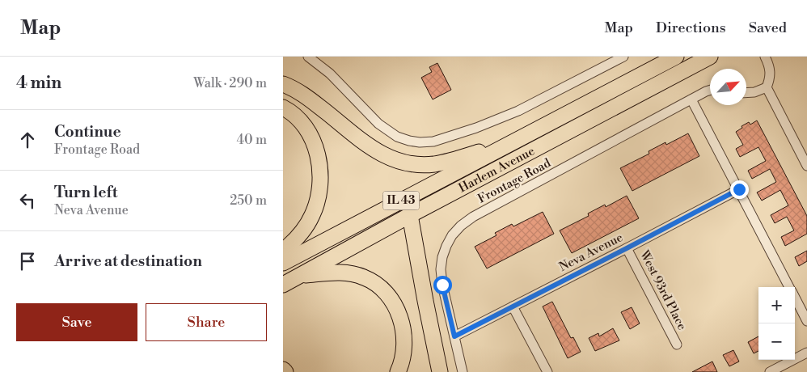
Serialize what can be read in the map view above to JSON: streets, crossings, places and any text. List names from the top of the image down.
{
  "streets": {
    "main road": ["Harlem Avenue", "IL 43"],
    "street": ["Frontage Road", "Neva Avenue", "West 93rd Place"]
  },
  "crossings": [
    ["Frontage Road", "Neva Avenue"],
    ["Neva Avenue", "West 93rd Place"]
  ],
  "north": "top right",
  "page": {
    "header": "Map",
    "nav": ["Map", "Directions", "Saved"],
    "heading": ["4 min", "Walk · 290 m"],
    "list": [
      ["Continue", "Frontage Road", "40 m"],
      ["Turn left", "Neva Avenue", "250 m"],
      "Arrive at destination"
    ],
    "map_buttons": ["+", "−"],
    "buttons": ["Save", "Share"]
  }
}
